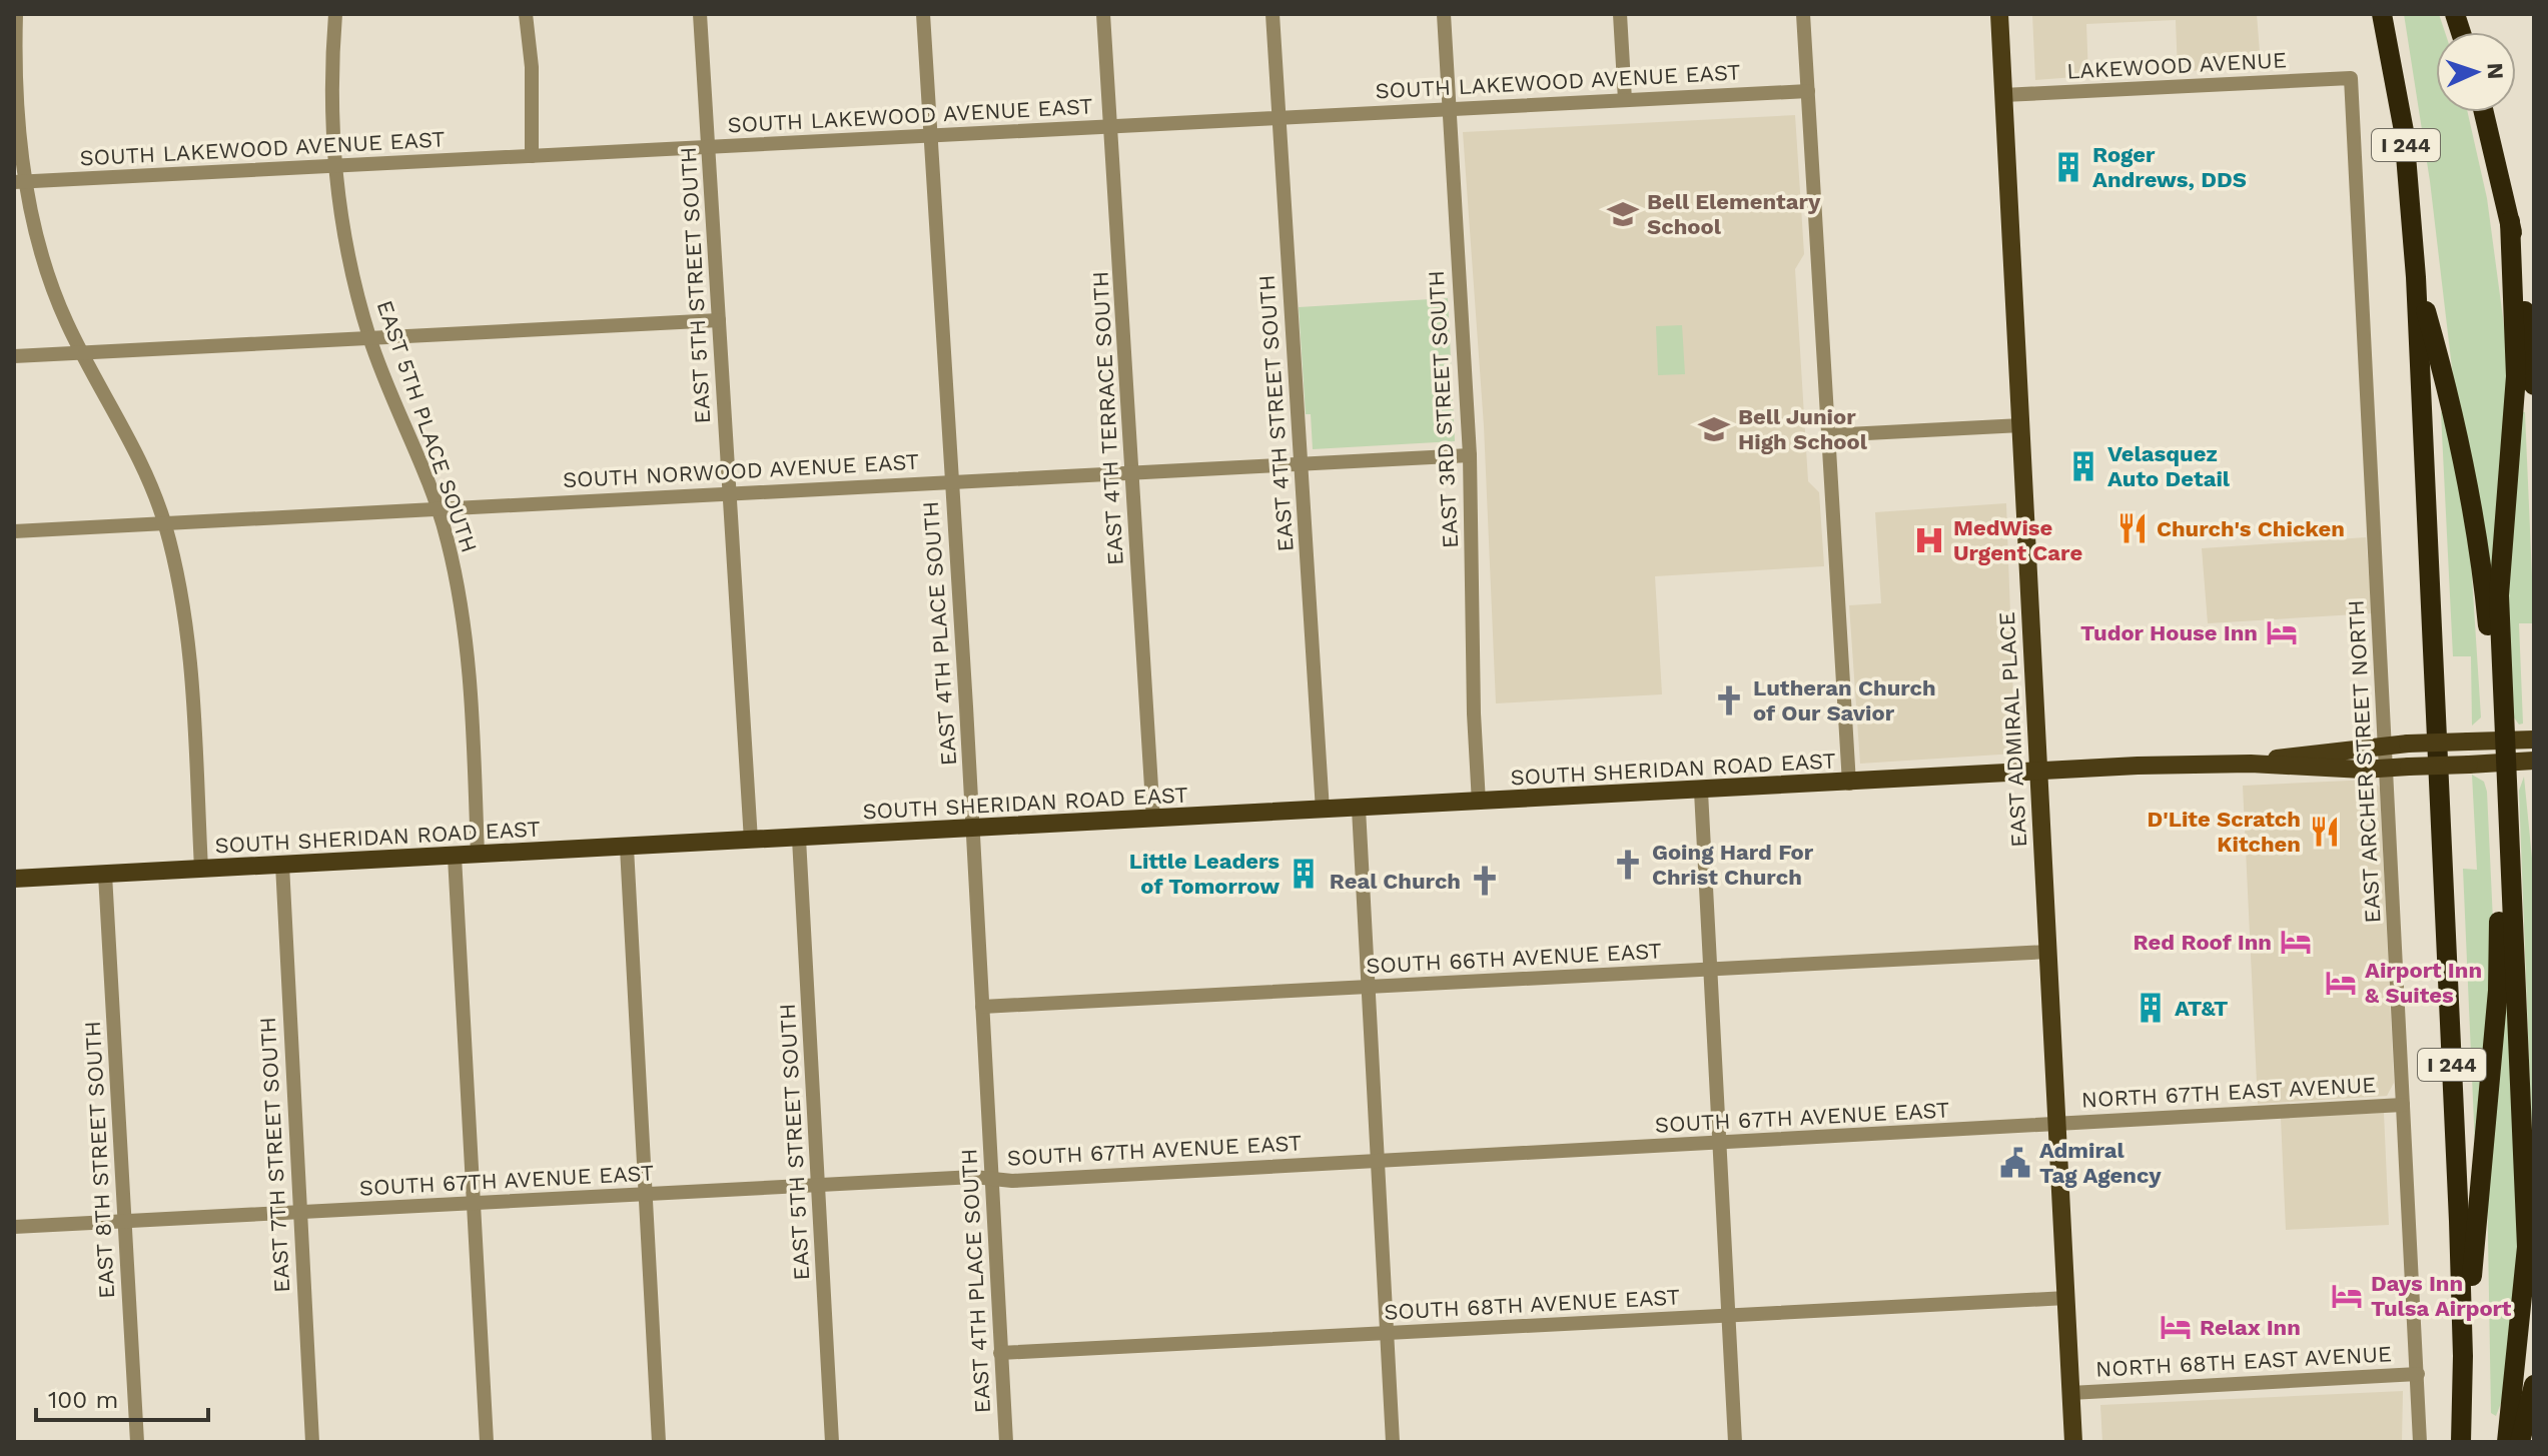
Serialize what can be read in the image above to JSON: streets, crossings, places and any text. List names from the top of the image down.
{
  "streets": {
    "highway": ["I 244"],
    "main road": ["EAST ADMIRAL PLACE", "SOUTH SHERIDAN ROAD EAST"],
    "street": [
      "LAKEWOOD AVENUE",
      "SOUTH LAKEWOOD AVENUE EAST",
      "EAST 5TH STREET SOUTH",
      "EAST 3RD STREET SOUTH",
      "EAST 4TH STREET SOUTH",
      "EAST 4TH TERRACE SOUTH",
      "EAST 5TH PLACE SOUTH",
      "SOUTH NORWOOD AVENUE EAST",
      "EAST 4TH PLACE SOUTH",
      "EAST ARCHER STREET NORTH",
      "SOUTH 66TH AVENUE EAST",
      "NORTH 67TH EAST AVENUE",
      "SOUTH 67TH AVENUE EAST",
      "EAST 7TH STREET SOUTH",
      "EAST 8TH STREET SOUTH",
      "SOUTH 68TH AVENUE EAST",
      "NORTH 68TH EAST AVENUE"
    ]
  },
  "crossings": [
    ["LAKEWOOD AVENUE", "EAST ADMIRAL PLACE"],
    ["LAKEWOOD AVENUE", "EAST ARCHER STREET NORTH"],
    ["SOUTH LAKEWOOD AVENUE EAST", "EAST 5TH STREET SOUTH"],
    ["SOUTH LAKEWOOD AVENUE EAST", "EAST 3RD STREET SOUTH"],
    ["SOUTH LAKEWOOD AVENUE EAST", "EAST 4TH STREET SOUTH"],
    ["SOUTH LAKEWOOD AVENUE EAST", "EAST 4TH TERRACE SOUTH"],
    ["SOUTH LAKEWOOD AVENUE EAST", "EAST 5TH PLACE SOUTH"],
    ["SOUTH LAKEWOOD AVENUE EAST", "EAST 4TH PLACE SOUTH"],
    ["EAST 5TH STREET SOUTH", "SOUTH NORWOOD AVENUE EAST"],
    ["EAST 5TH STREET SOUTH", "SOUTH SHERIDAN ROAD EAST"],
    ["EAST 5TH STREET SOUTH", "SOUTH 67TH AVENUE EAST"],
    ["EAST 3RD STREET SOUTH", "SOUTH NORWOOD AVENUE EAST"],
    ["EAST 3RD STREET SOUTH", "SOUTH SHERIDAN ROAD EAST"],
    ["EAST 4TH STREET SOUTH", "SOUTH NORWOOD AVENUE EAST"],
    ["EAST 4TH STREET SOUTH", "SOUTH SHERIDAN ROAD EAST"],
    ["EAST 4TH TERRACE SOUTH", "SOUTH NORWOOD AVENUE EAST"],
    ["EAST 4TH TERRACE SOUTH", "SOUTH SHERIDAN ROAD EAST"],
    ["EAST 5TH PLACE SOUTH", "SOUTH NORWOOD AVENUE EAST"],
    ["EAST 5TH PLACE SOUTH", "SOUTH SHERIDAN ROAD EAST"],
    ["SOUTH NORWOOD AVENUE EAST", "EAST 4TH PLACE SOUTH"],
    ["EAST 4TH PLACE SOUTH", "SOUTH SHERIDAN ROAD EAST"],
    ["EAST 4TH PLACE SOUTH", "SOUTH 66TH AVENUE EAST"],
    ["EAST 4TH PLACE SOUTH", "SOUTH 67TH AVENUE EAST"],
    ["EAST 4TH PLACE SOUTH", "SOUTH 68TH AVENUE EAST"],
    ["EAST ADMIRAL PLACE", "SOUTH SHERIDAN ROAD EAST"],
    ["EAST ADMIRAL PLACE", "SOUTH 66TH AVENUE EAST"],
    ["EAST ADMIRAL PLACE", "NORTH 67TH EAST AVENUE"],
    ["EAST ADMIRAL PLACE", "SOUTH 67TH AVENUE EAST"],
    ["EAST ADMIRAL PLACE", "SOUTH 68TH AVENUE EAST"],
    ["EAST ADMIRAL PLACE", "NORTH 68TH EAST AVENUE"],
    ["EAST ARCHER STREET NORTH", "NORTH 67TH EAST AVENUE"],
    ["EAST ARCHER STREET NORTH", "NORTH 68TH EAST AVENUE"],
    ["SOUTH SHERIDAN ROAD EAST", "EAST 7TH STREET SOUTH"],
    ["SOUTH SHERIDAN ROAD EAST", "EAST 8TH STREET SOUTH"],
    ["NORTH 67TH EAST AVENUE", "SOUTH 67TH AVENUE EAST"],
    ["SOUTH 67TH AVENUE EAST", "EAST 7TH STREET SOUTH"],
    ["SOUTH 67TH AVENUE EAST", "EAST 8TH STREET SOUTH"]
  ],
  "places": {
    "building": [
      "Roger Andrews, DDS",
      "Velasquez Auto Detail",
      "Little Leaders of Tomorrow",
      "AT&T"
    ],
    "school or university": ["Bell Elementary School", "Bell Junior High School"],
    "restaurant": ["Church's Chicken", "D'Lite Scratch Kitchen"],
    "hospital": ["MedWise Urgent Care"],
    "hotel": [
      "Tudor House Inn",
      "Red Roof Inn",
      "Airport Inn & Suites",
      "Days Inn Tulsa Airport",
      "Relax Inn"
    ],
    "church": ["Lutheran Church of Our Savior", "Going Hard For Christ Church", "Real Church"],
    "public building": ["Admiral Tag Agency"]
  },
  "scale_bar": "100 m",
  "north": "right"
}
